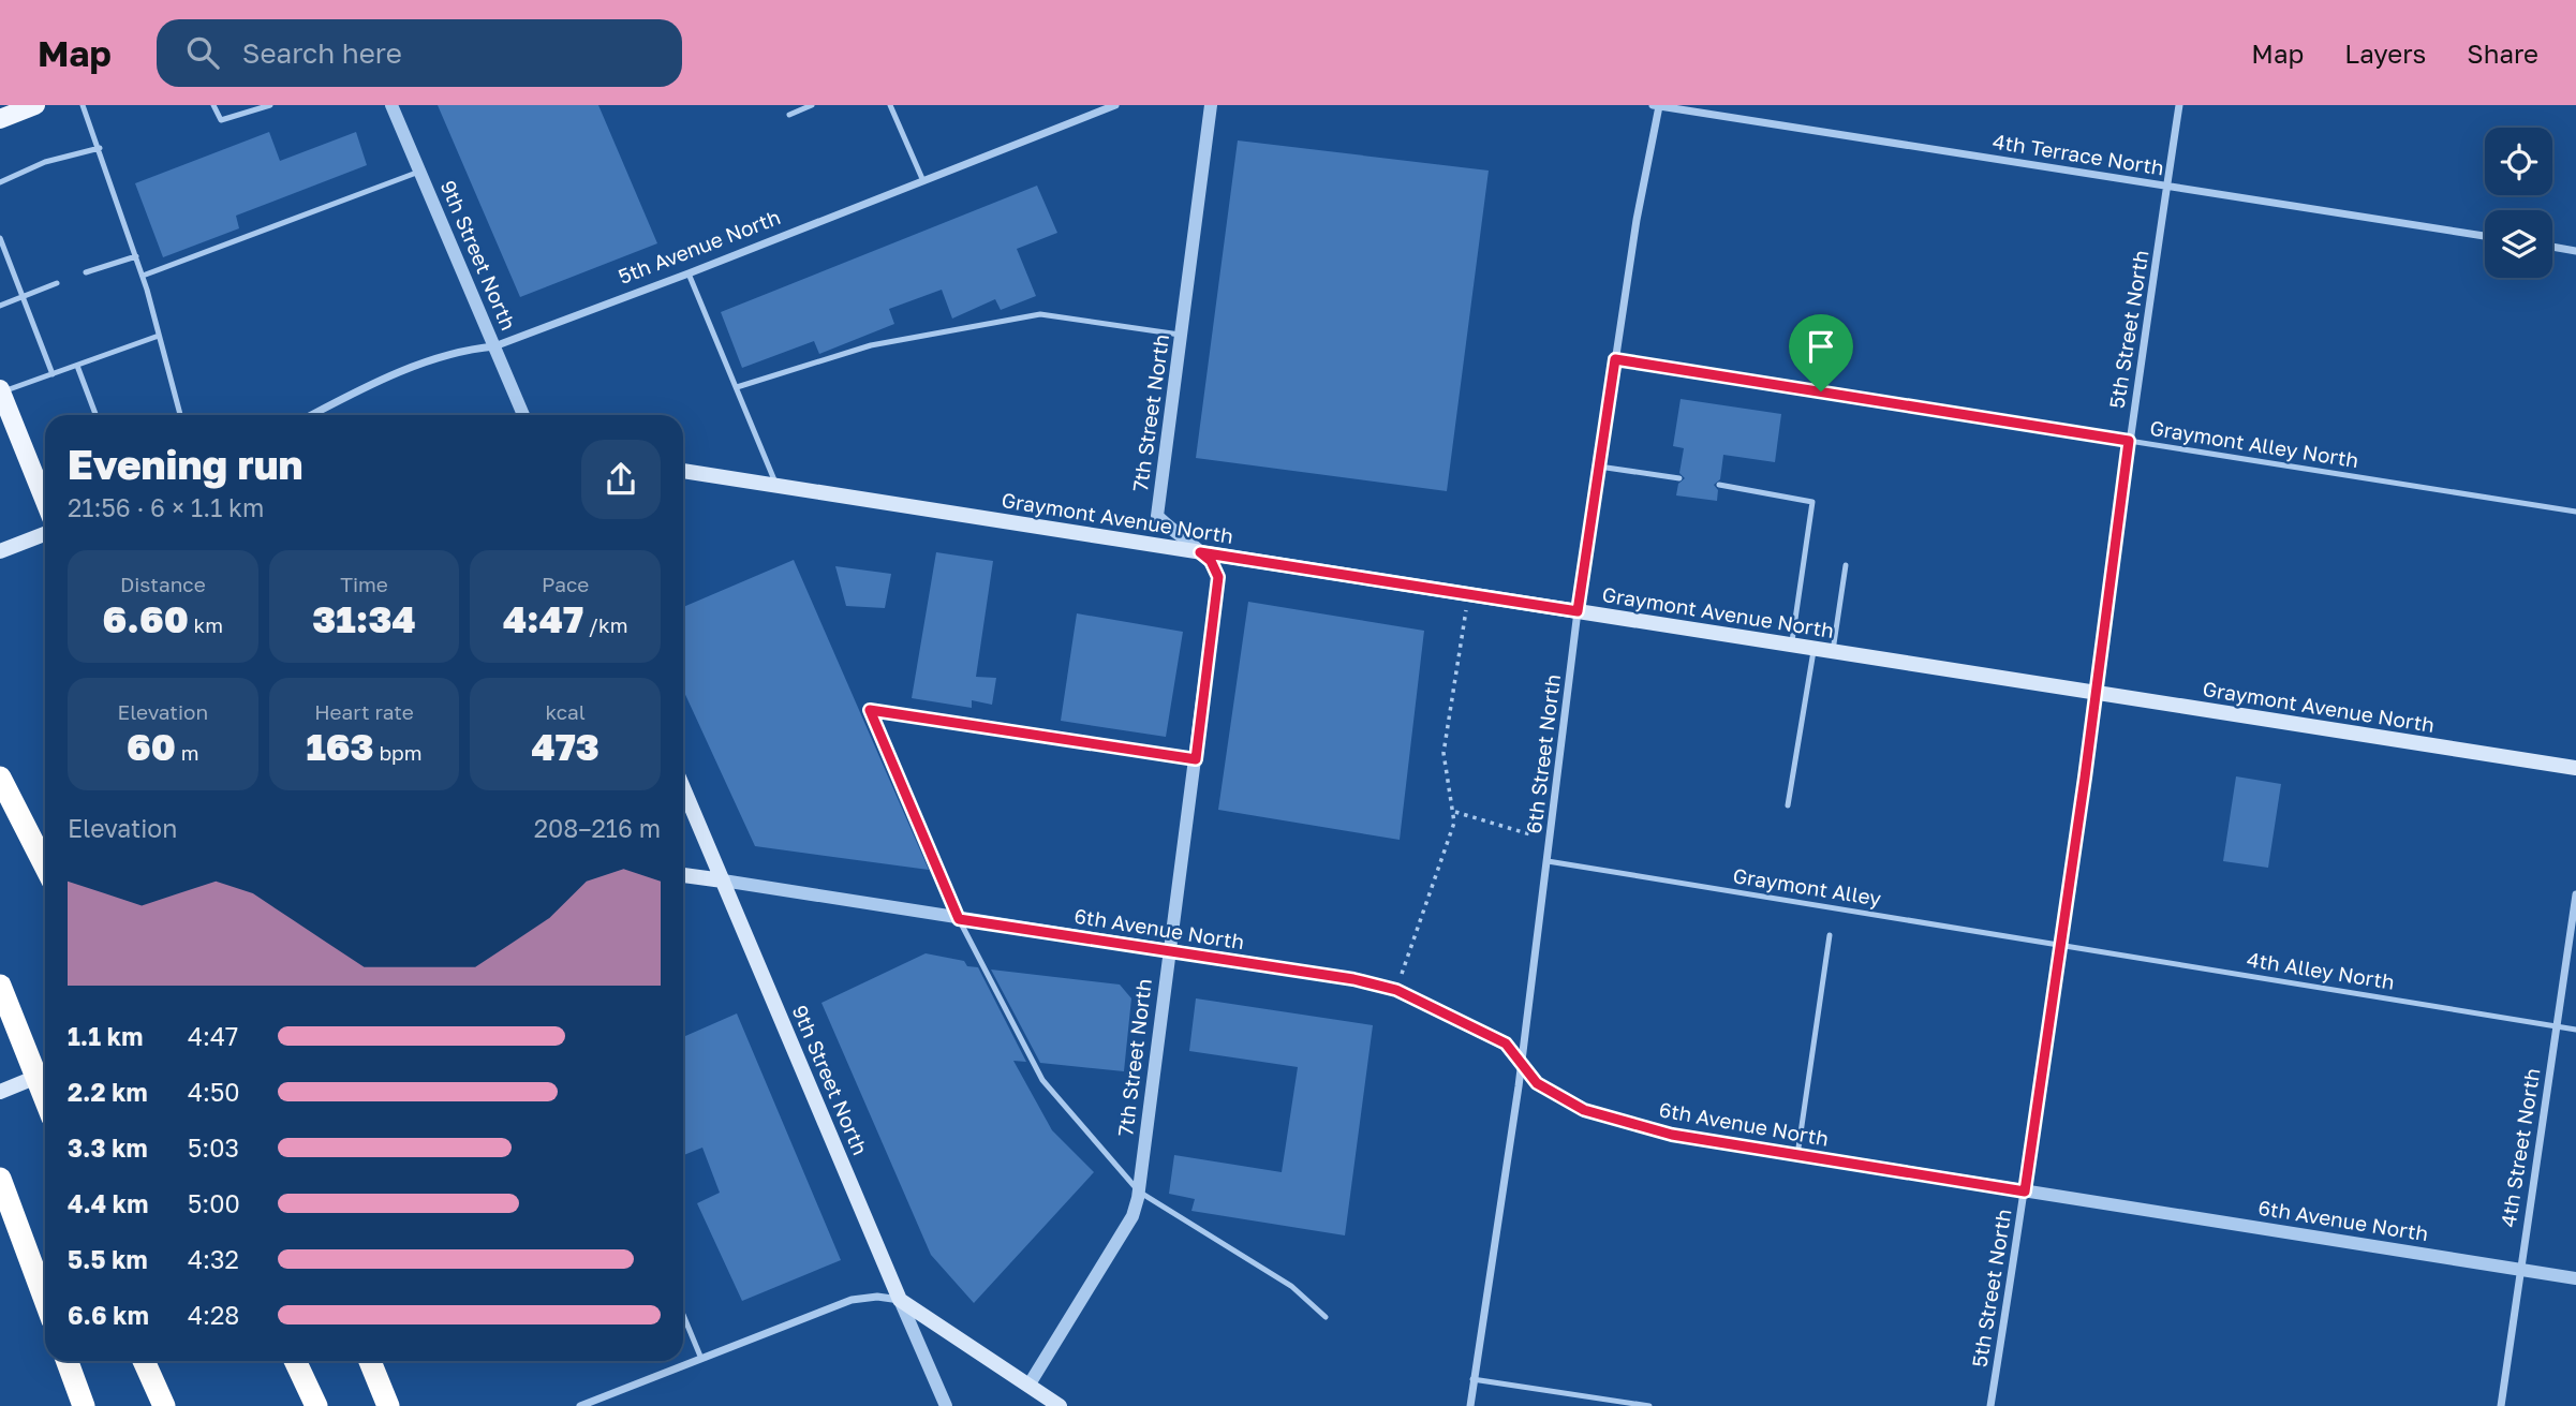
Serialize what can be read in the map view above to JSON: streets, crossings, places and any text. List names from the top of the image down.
{
  "streets": {
    "main road": ["9th Street North", "Graymont Avenue North", "6th Avenue North"],
    "street": [
      "4th Terrace North",
      "5th Avenue North",
      "5th Street North",
      "7th Street North",
      "6th Street North",
      "4th Street North"
    ],
    "lane": ["Graymont Alley North", "Graymont Alley", "4th Alley North"]
  },
  "crossings": [
    ["4th Terrace North", "5th Street North"],
    ["4th Terrace North", "6th Street North"],
    ["5th Avenue North", "9th Street North"],
    ["9th Street North", "6th Avenue North"],
    ["5th Street North", "Graymont Alley North"],
    ["5th Street North", "Graymont Avenue North"],
    ["5th Street North", "Graymont Alley"],
    ["5th Street North", "6th Avenue North"],
    ["5th Street North", "4th Alley North"],
    ["7th Street North", "Graymont Avenue North"],
    ["7th Street North", "6th Avenue North"],
    ["Graymont Alley North", "6th Street North"],
    ["Graymont Avenue North", "6th Street North"],
    ["6th Street North", "Graymont Alley"],
    ["6th Street North", "6th Avenue North"],
    ["Graymont Alley", "4th Alley North"],
    ["6th Avenue North", "4th Street North"],
    ["4th Alley North", "4th Street North"]
  ],
  "page": {
    "header": "Map",
    "search": "Search here",
    "nav": ["Map", "Layers", "Share"],
    "heading": ["Evening run", "21:56 · 6 × 1.1 km"],
    "stats": [
      ["Distance", "6.60 km"],
      ["Time", "31:34"],
      ["Pace", "4:47 /km"],
      ["Elevation", "60 m"],
      ["Heart rate", "163 bpm"],
      ["kcal", "473"]
    ],
    "chart": ["Elevation", "208–216 m"],
    "list": [
      {
        "name": "1.1 km",
        "note": "4:47"
      },
      {
        "name": "2.2 km",
        "note": "4:50"
      },
      {
        "name": "3.3 km",
        "note": "5:03"
      },
      {
        "name": "4.4 km",
        "note": "5:00"
      },
      {
        "name": "5.5 km",
        "note": "4:32"
      },
      {
        "name": "6.6 km",
        "note": "4:28"
      }
    ]
  }
}
